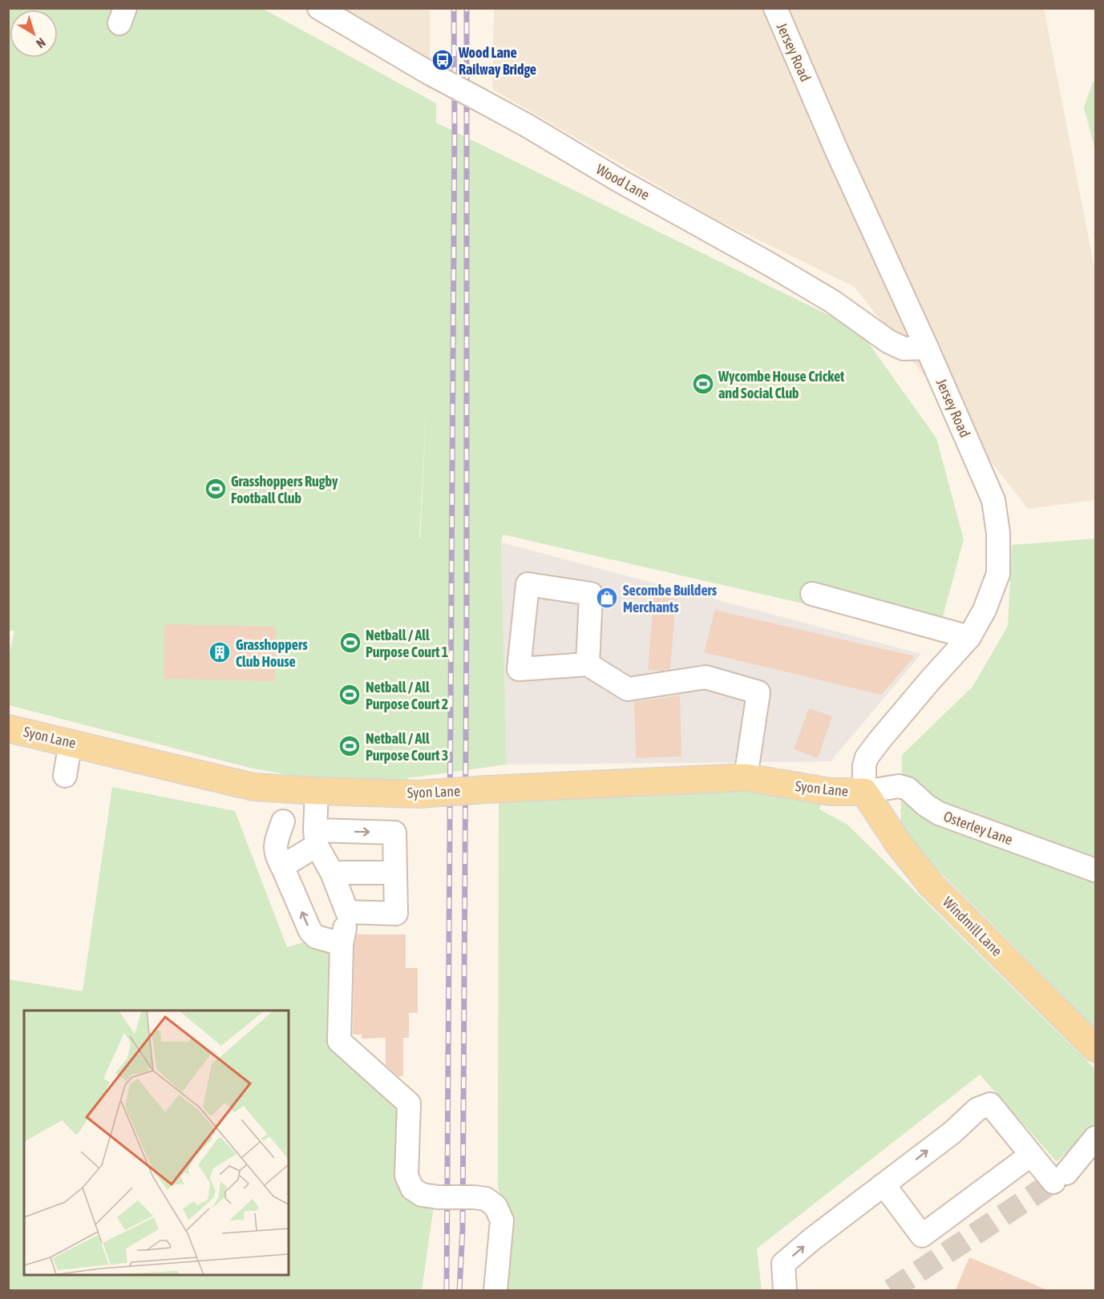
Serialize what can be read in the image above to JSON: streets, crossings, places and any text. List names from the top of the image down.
{
  "streets": {
    "main road": ["Syon Lane", "Windmill Lane"],
    "street": ["Jersey Road", "Wood Lane", "Osterley Lane"]
  },
  "crossings": [
    ["Jersey Road", "Wood Lane"],
    ["Jersey Road", "Syon Lane"],
    ["Jersey Road", "Osterley Lane"],
    ["Jersey Road", "Windmill Lane"],
    ["Syon Lane", "Osterley Lane"],
    ["Syon Lane", "Windmill Lane"],
    ["Osterley Lane", "Windmill Lane"]
  ],
  "places": {
    "bus stop": ["Wood Lane Railway Bridge"],
    "sports": [
      "Wycombe House Cricket and Social Club",
      "Grasshoppers Rugby Football Club",
      "Netball / All Purpose Court 1",
      "Netball / All Purpose Court 2",
      "Netball / All Purpose Court 3"
    ],
    "shop": ["Secombe Builders Merchants"],
    "building": ["Grasshoppers Club House"]
  },
  "north": "bottom right"
}
